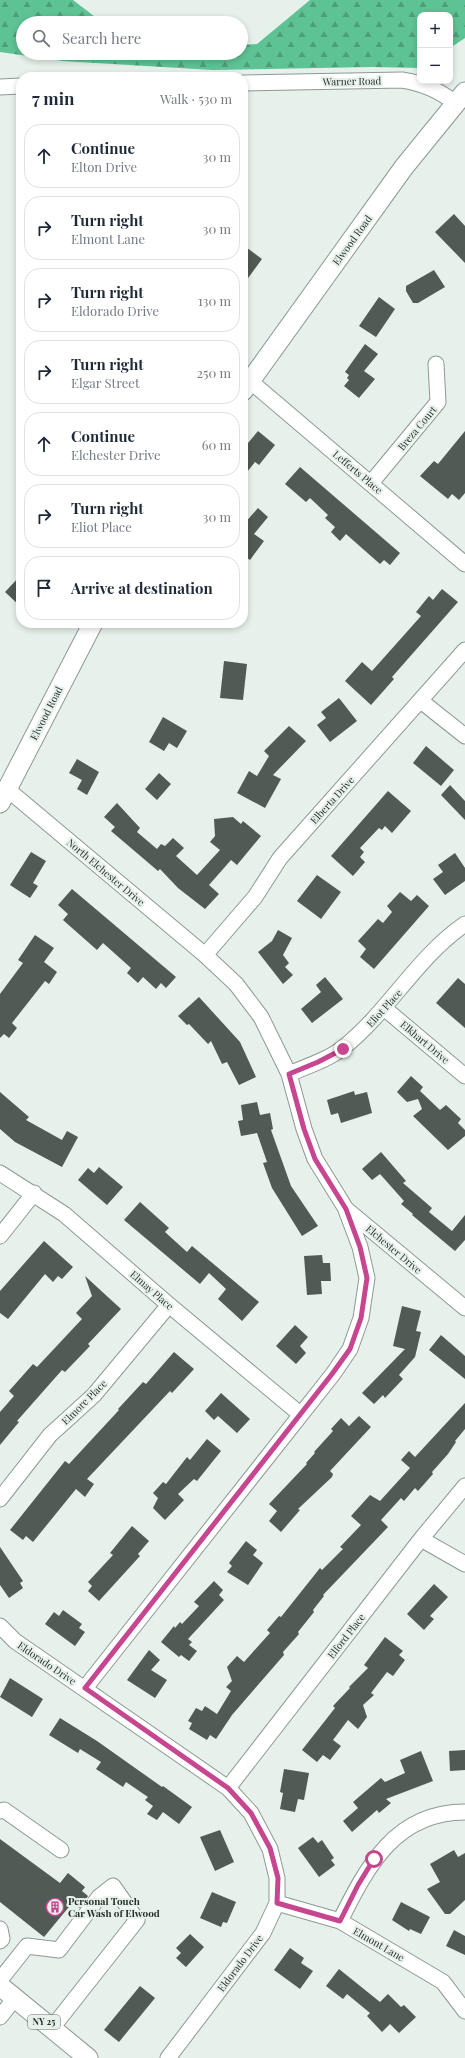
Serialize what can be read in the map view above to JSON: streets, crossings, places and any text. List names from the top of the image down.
{
  "streets": {
    "main road": ["Elwood Road", "NY 25"],
    "street": [
      "Warner Road",
      "Breza Court",
      "Lefferts Place",
      "Elberta Drive",
      "North Elchester Drive",
      "Eliot Place",
      "Elkhart Drive",
      "Elchester Drive",
      "Elmay Place",
      "Elmore Place",
      "Elford Place",
      "Eldorado Drive",
      "Elmont Lane"
    ]
  },
  "crossings": [
    ["Warner Road", "Elwood Road"],
    ["Elwood Road", "North Elchester Drive"],
    ["Breza Court", "Lefferts Place"],
    ["Elberta Drive", "North Elchester Drive"],
    ["Elberta Drive", "Elchester Drive"],
    ["North Elchester Drive", "Elchester Drive"],
    ["Eliot Place", "Elkhart Drive"],
    ["Eliot Place", "Elchester Drive"],
    ["Elmay Place", "Elmore Place"],
    ["Elford Place", "Eldorado Drive"],
    ["Eldorado Drive", "Elmont Lane"]
  ],
  "places": {
    "building": ["Personal Touch Car Wash of Elwood"]
  },
  "page": {
    "map_buttons": ["+", "−"],
    "search": "Search here",
    "heading": ["7 min", "Walk · 530 m"],
    "list": [
      ["Continue", "Elton Drive", "30 m"],
      ["Turn right", "Elmont Lane", "30 m"],
      ["Turn right", "Eldorado Drive", "130 m"],
      ["Turn right", "Elgar Street", "250 m"],
      ["Continue", "Elchester Drive", "60 m"],
      ["Turn right", "Eliot Place", "30 m"],
      "Arrive at destination"
    ]
  }
}
